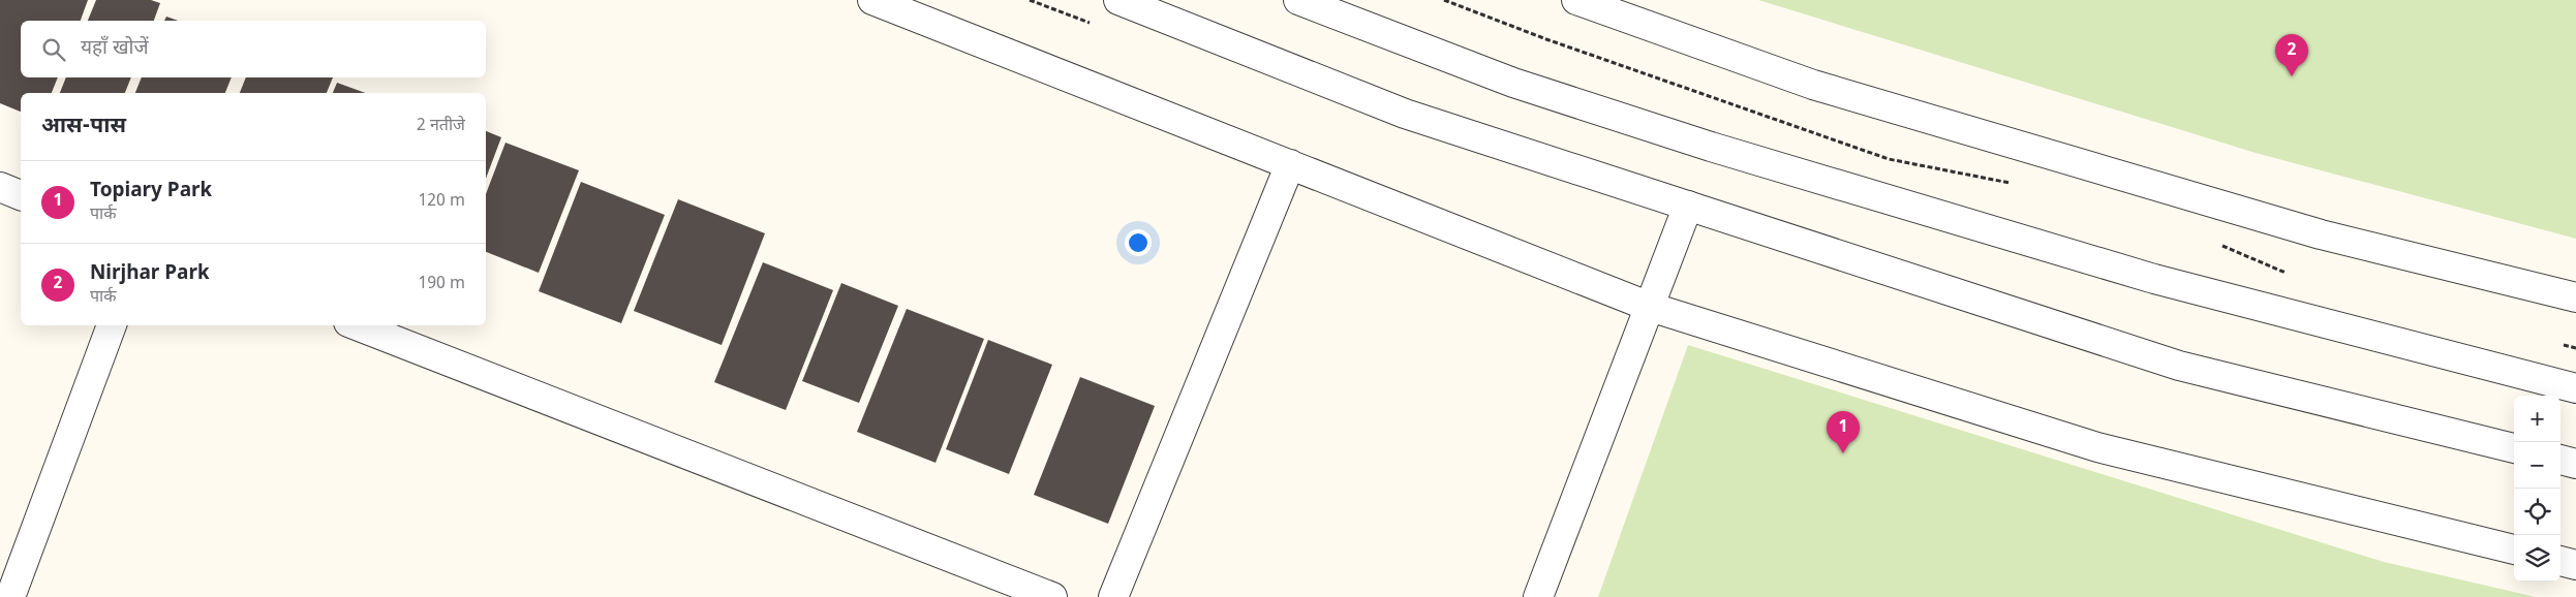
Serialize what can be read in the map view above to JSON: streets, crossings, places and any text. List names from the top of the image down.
{
  "page": {
    "search": "यहाँ खोजें",
    "pins": ["2", "1"],
    "heading": ["आस-पास", "2 नतीजे"],
    "list": [
      {
        "mark": "1",
        "name": "Topiary Park",
        "note": "पार्क",
        "value": "120 m"
      },
      {
        "mark": "2",
        "name": "Nirjhar Park",
        "note": "पार्क",
        "value": "190 m"
      }
    ],
    "map_buttons": ["+", "−"]
  }
}
